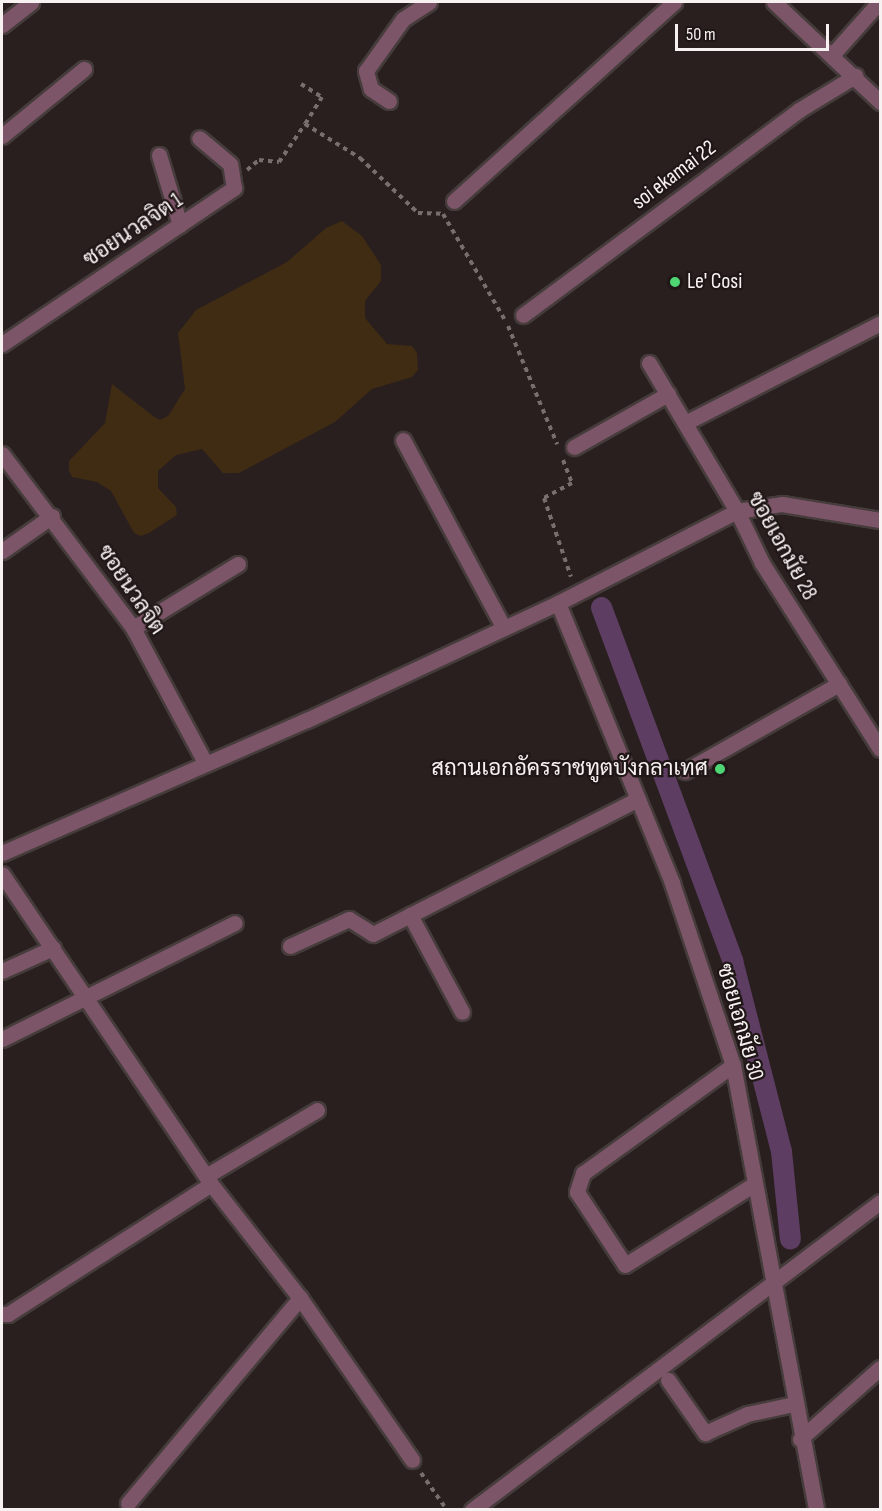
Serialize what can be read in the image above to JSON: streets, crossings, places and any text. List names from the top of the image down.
{
  "streets": {
    "street": [
      "soi ekamai 22",
      "ซอยนวลจิต 1",
      "ซอยเอกมัย 28",
      "ซอยนวลจิต",
      "ซอยเอกมัย 30"
    ]
  },
  "places": ["Le' Cosi", "สถานเอกอัครราชทูตบังกลาเทศ"],
  "scale_bar": "50 m"
}
